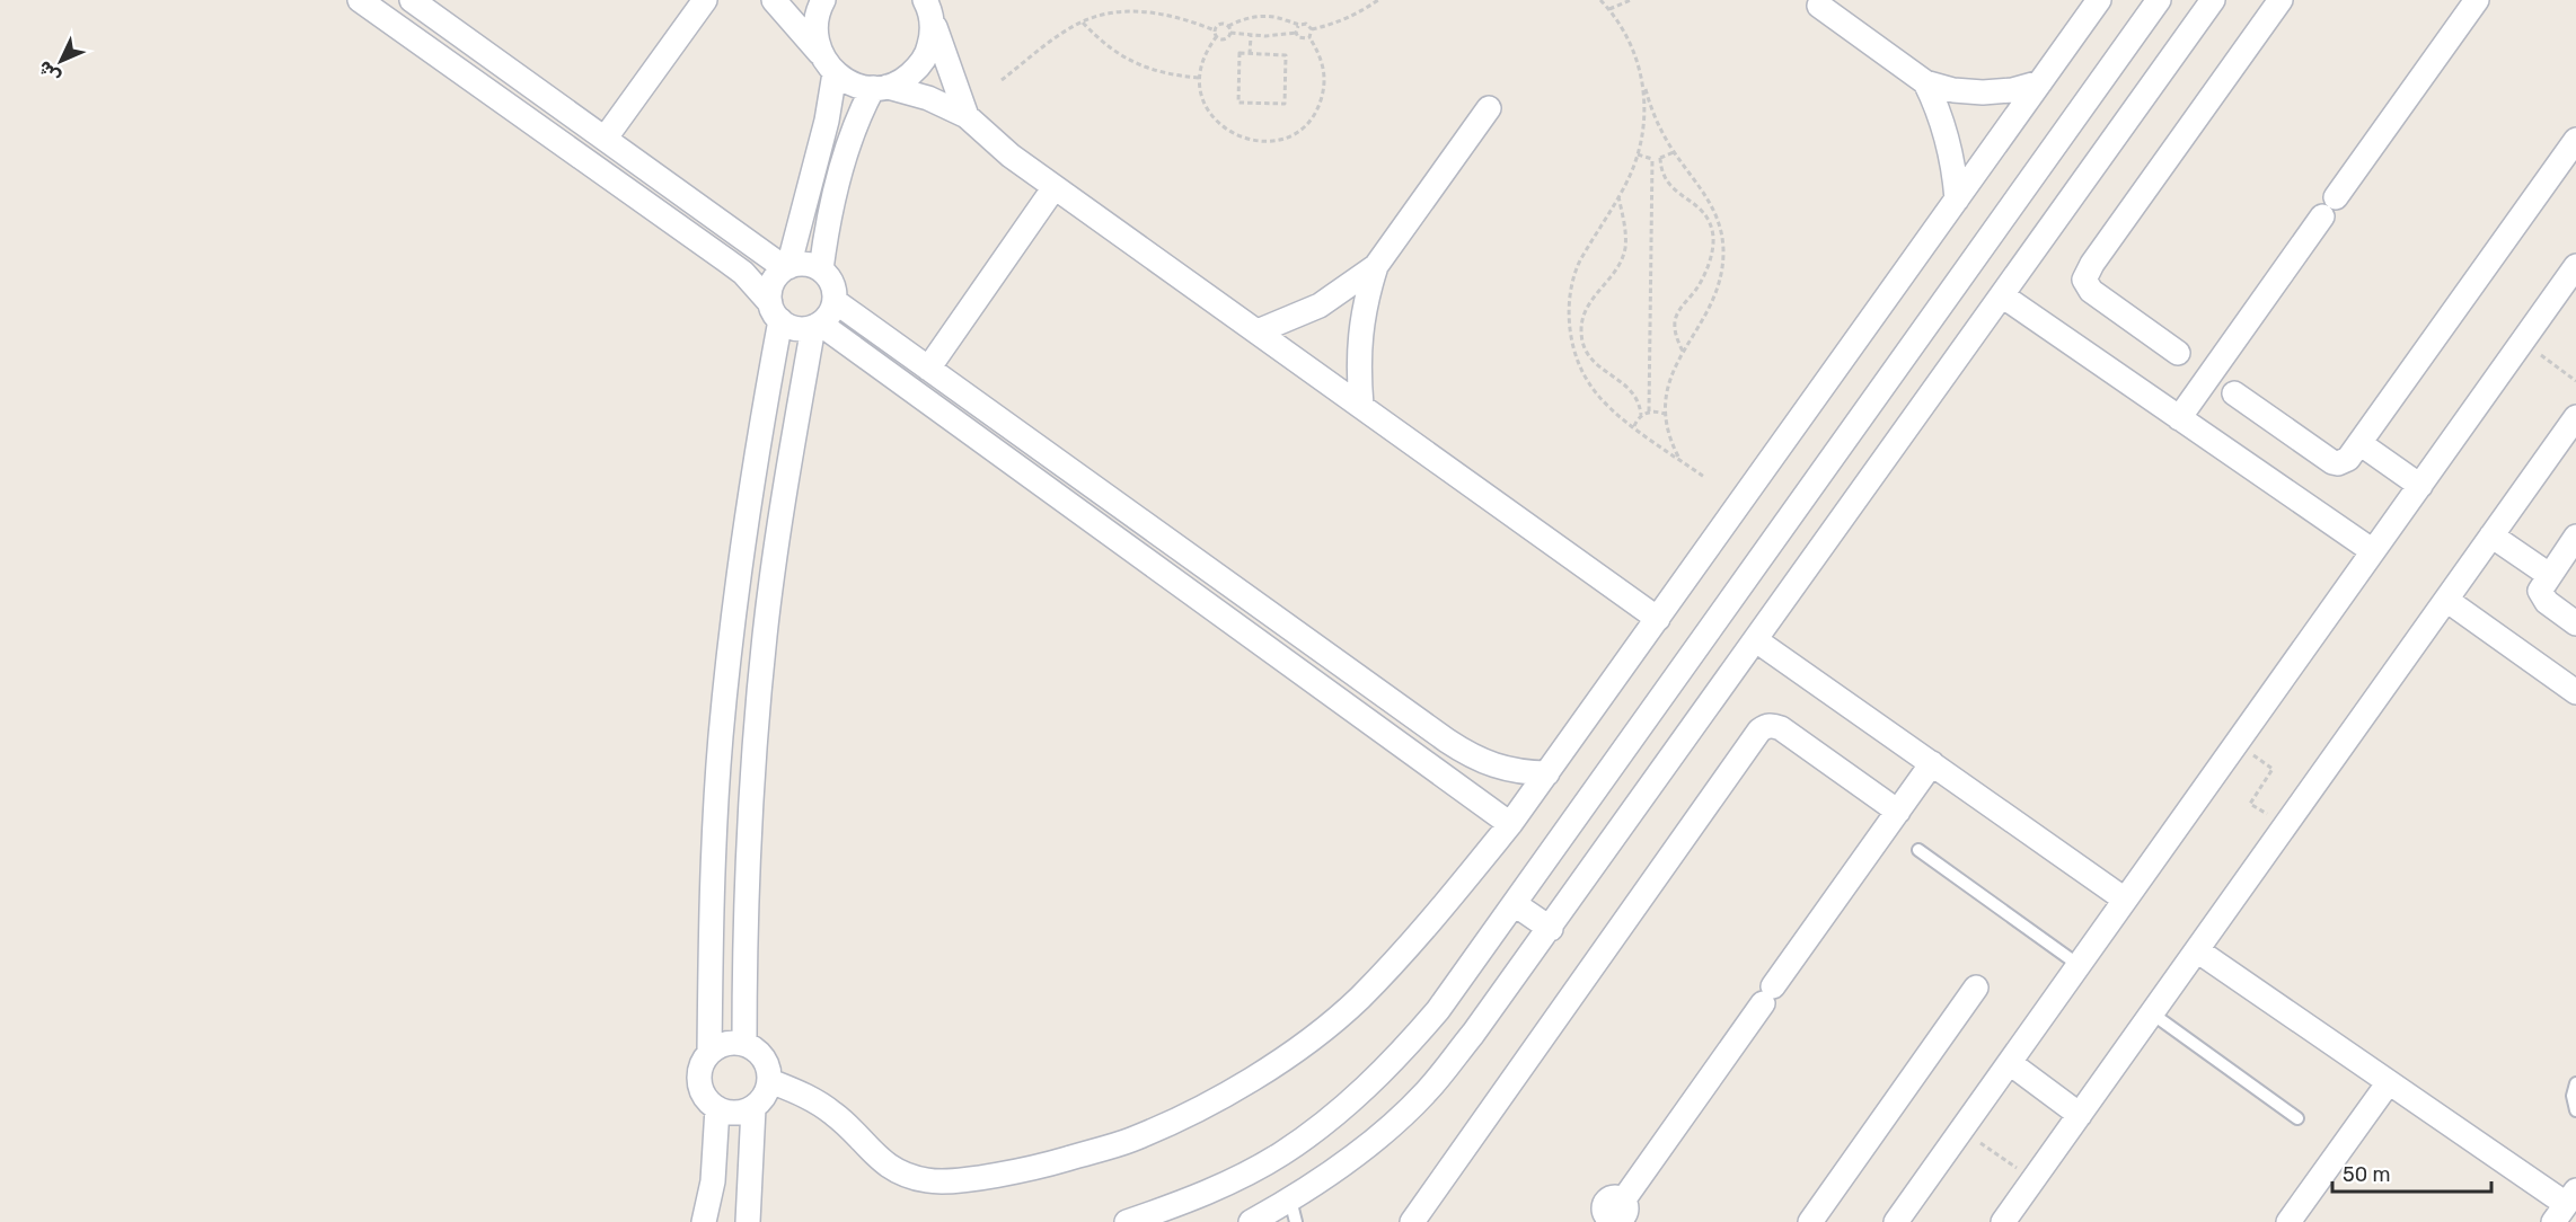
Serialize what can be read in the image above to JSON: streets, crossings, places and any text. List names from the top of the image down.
{
  "scale_bar": "50 m",
  "north": "bottom left"
}
